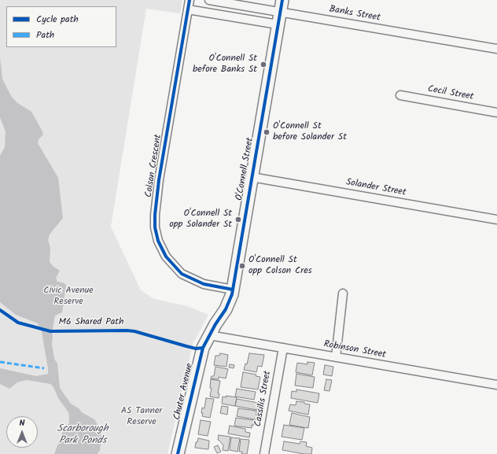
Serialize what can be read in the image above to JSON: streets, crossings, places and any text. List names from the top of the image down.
{
  "streets": {
    "main road": ["O'Connell Street", "Chuter Avenue"],
    "street": [
      "Banks Street",
      "Cecil Street",
      "Colson Crescent",
      "Solander Street",
      "Robinson Street",
      "Cassilis Street"
    ],
    "cycle path": ["M6 Shared Path"]
  },
  "crossings": [
    ["Banks Street", "O'Connell Street"],
    ["Colson Crescent", "O'Connell Street"],
    ["O'Connell Street", "Solander Street"],
    ["O'Connell Street", "Robinson Street"],
    ["O'Connell Street", "Chuter Avenue"],
    ["Robinson Street", "Chuter Avenue"],
    ["Robinson Street", "Cassilis Street"]
  ],
  "water": ["Scarborough Park Ponds"],
  "parks": ["Civic Avenue Reserve", "AS Tanner Reserve"],
  "places": [
    "O'Connell St before Banks St",
    "O'Connell St before Solander St",
    "O'Connell St opp Solander St",
    "O'Connell St opp Colson Cres"
  ],
  "legend": ["Cycle path", "Path"],
  "north": "top"
}
